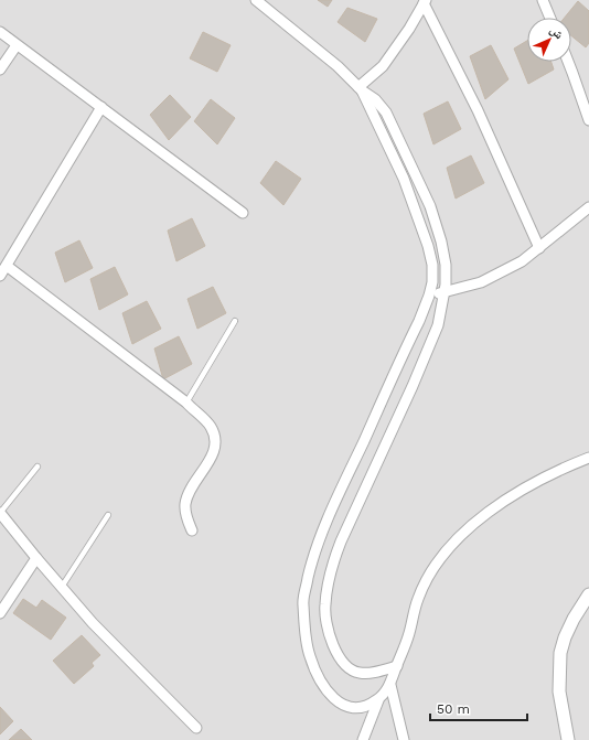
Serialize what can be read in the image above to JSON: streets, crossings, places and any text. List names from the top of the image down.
{
  "scale_bar": "50 m",
  "north": "top right"
}
